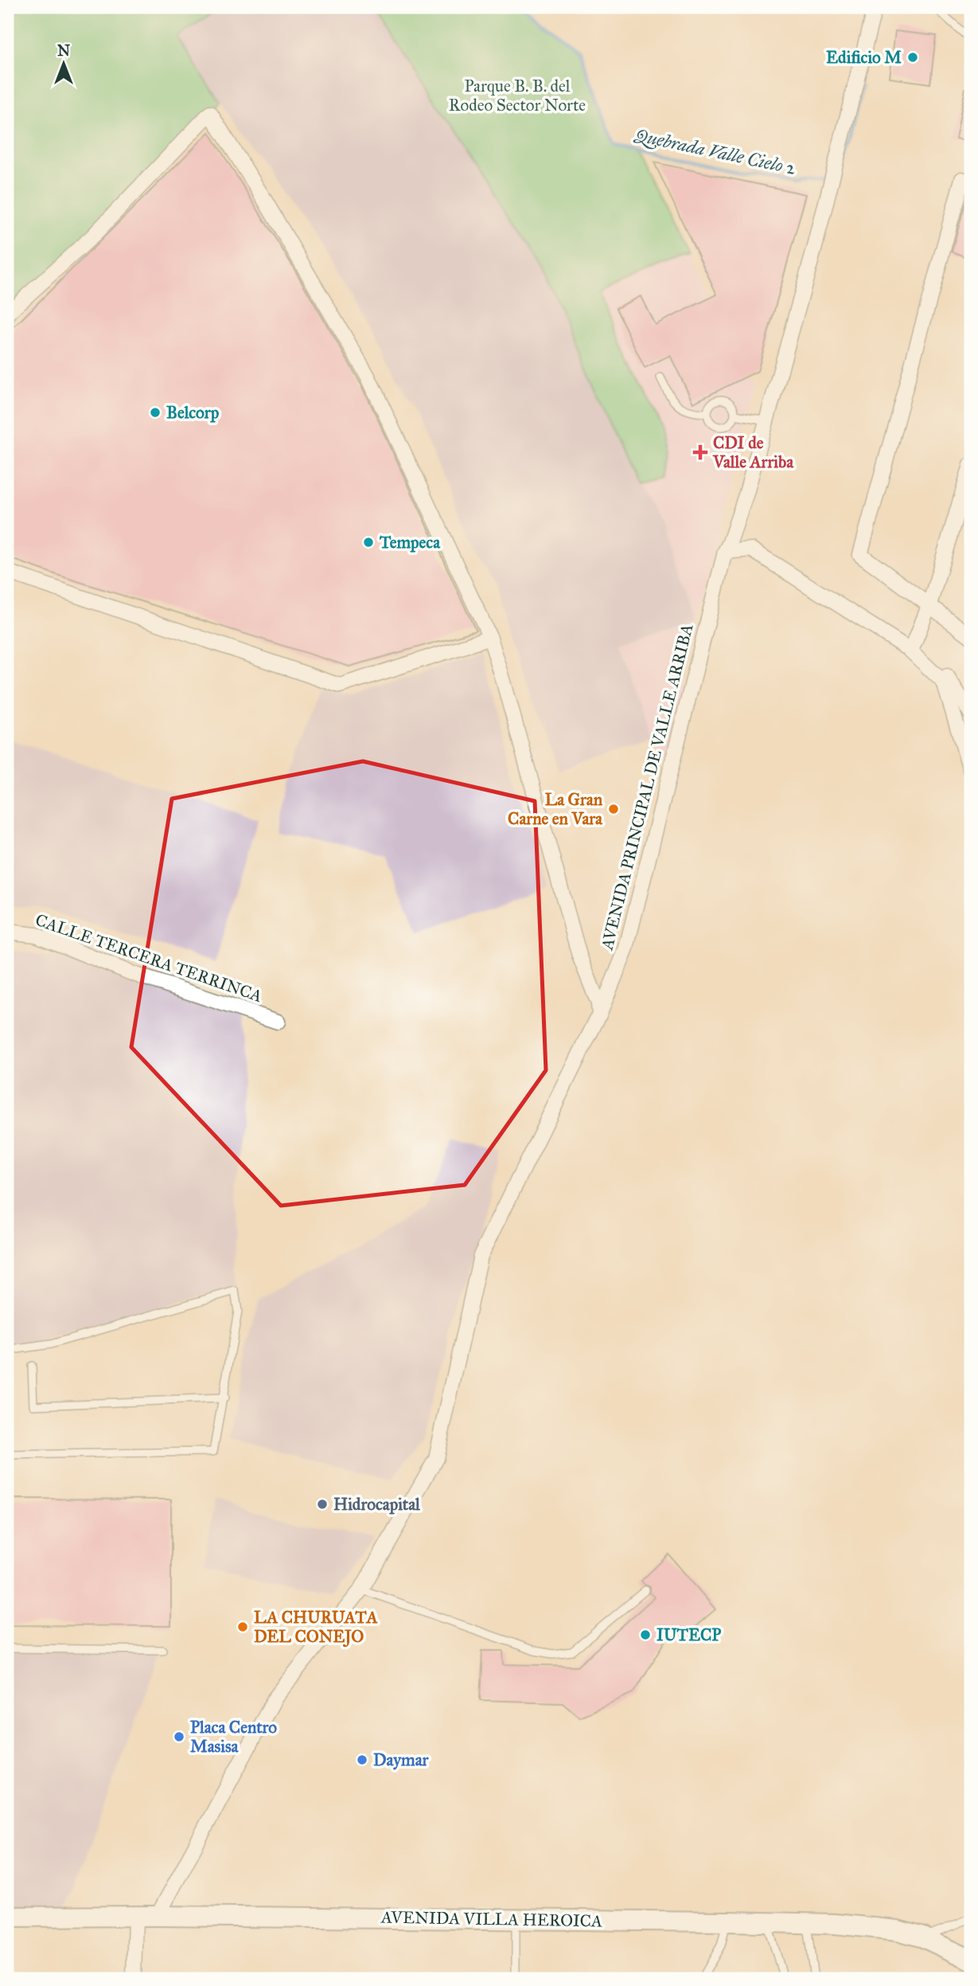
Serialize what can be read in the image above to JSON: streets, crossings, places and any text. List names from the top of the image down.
{
  "streets": {
    "main road": ["AVENIDA VILLA HEROICA"],
    "street": ["AVENIDA PRINCIPAL DE VALLE ARRIBA", "CALLE TERCERA TERRINCA"]
  },
  "crossings": [
    ["AVENIDA PRINCIPAL DE VALLE ARRIBA", "AVENIDA VILLA HEROICA"]
  ],
  "water": ["Quebrada Valle Cielo 2"],
  "parks": ["Parque B. B. del Rodeo Sector Norte"],
  "places": {
    "other": [
      "Edificio M",
      "Belcorp",
      "Tempeca",
      "La Gran Carne en Vara",
      "Hidrocapital",
      "LA CHURUATA DEL CONEJO",
      "IUTECP",
      "Placa Centro Masisa",
      "Daymar"
    ],
    "health": ["CDI de Valle Arriba"]
  },
  "north": "top"
}
